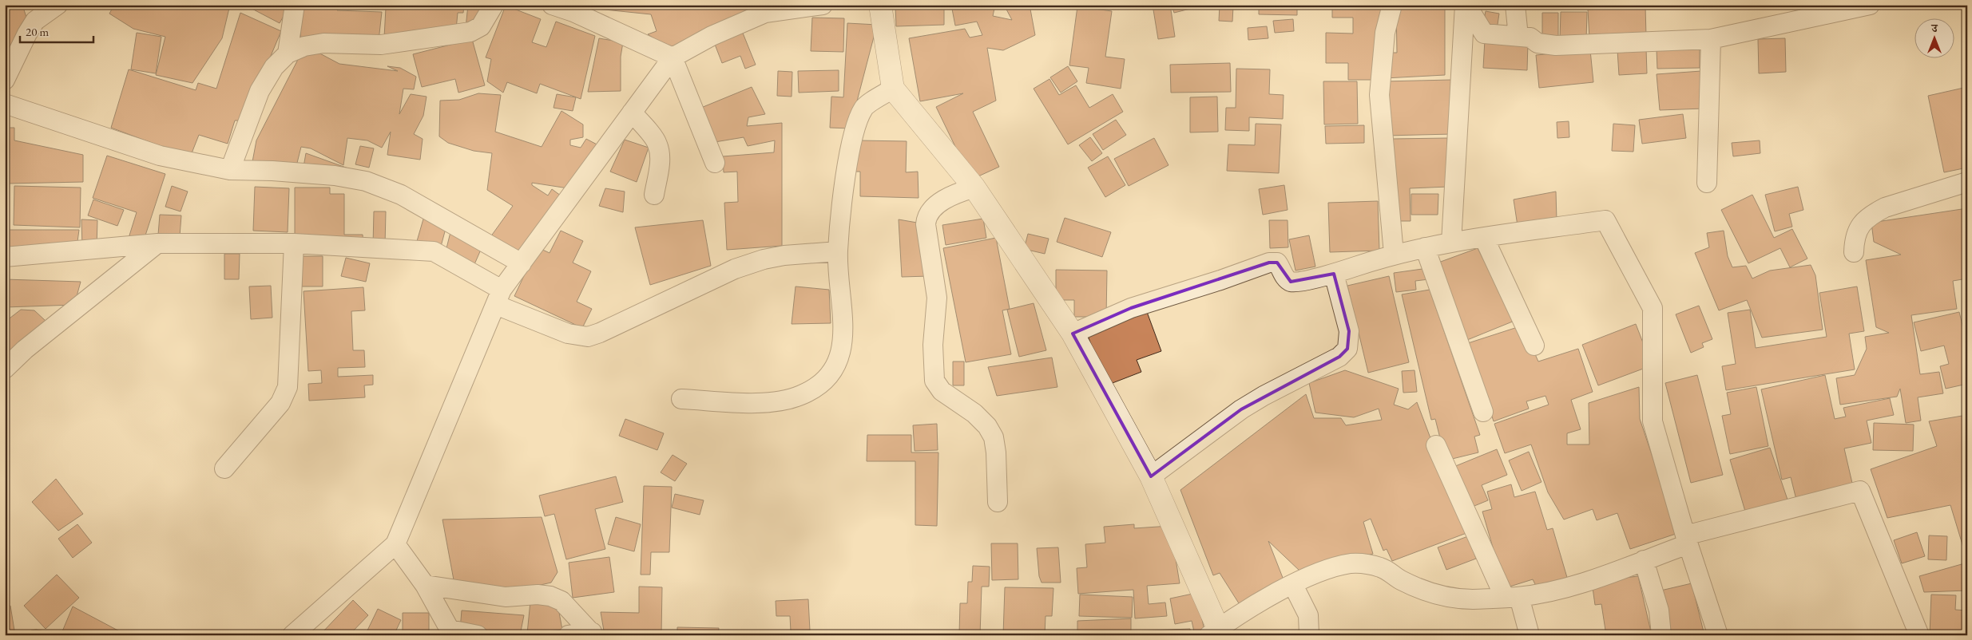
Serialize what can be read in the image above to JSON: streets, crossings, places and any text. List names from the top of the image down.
{
  "scale_bar": "20 m",
  "north": "top"
}
